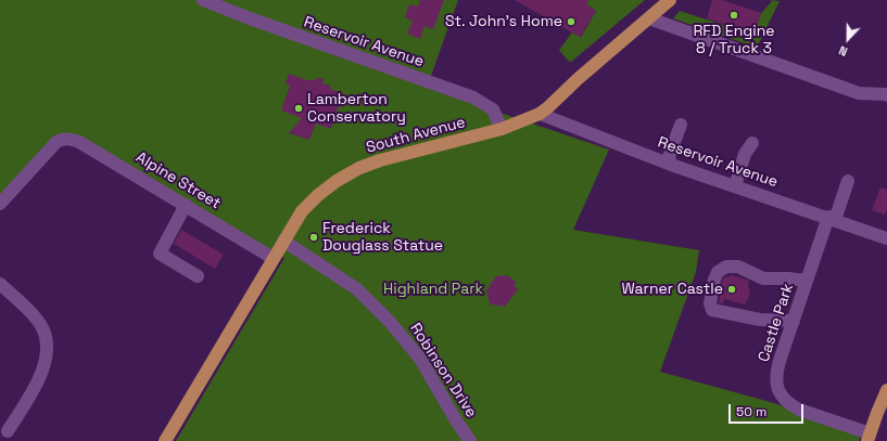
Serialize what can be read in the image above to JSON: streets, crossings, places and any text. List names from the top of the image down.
{
  "streets": {
    "main road": ["South Avenue"],
    "street": [
      "Reservoir Avenue",
      "Alpine Street",
      "Castle Park",
      "Robinson Drive"
    ]
  },
  "crossings": [
    ["Reservoir Avenue", "South Avenue"],
    ["Reservoir Avenue", "Castle Park"],
    ["South Avenue", "Alpine Street"],
    ["South Avenue", "Robinson Drive"]
  ],
  "parks": ["Highland Park"],
  "places": [
    "RFD Engine 8 / Truck 3",
    "St. John's Home",
    "Lamberton Conservatory",
    "Frederick Douglass Statue",
    "Warner Castle"
  ],
  "scale_bar": "50 m",
  "north": "bottom"
}
